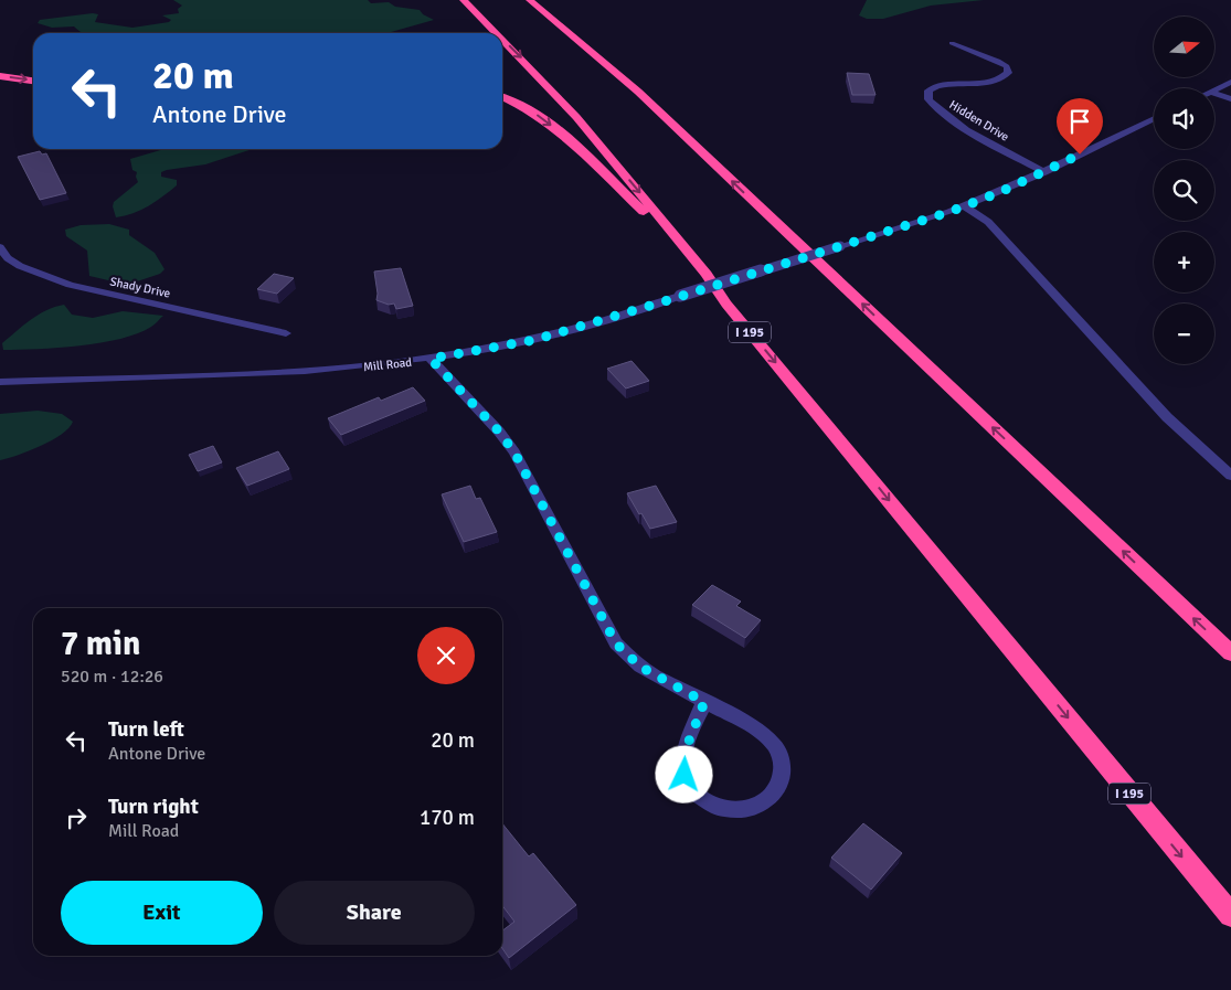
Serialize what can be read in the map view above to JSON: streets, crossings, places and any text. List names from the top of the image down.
{
  "streets": {
    "highway": ["I 195"],
    "street": ["Hidden Drive", "Shady Drive", "Mill Road"]
  },
  "crossings": [
    ["Hidden Drive", "Mill Road"]
  ],
  "north": "right",
  "page": {
    "map_buttons": ["+", "−"],
    "turn": ["20 m", "Antone Drive"],
    "heading": ["7 min", "520 m · 12:26"],
    "list": [
      {
        "name": "Turn left",
        "note": "Antone Drive",
        "value": "20 m"
      },
      {
        "name": "Turn right",
        "note": "Mill Road",
        "value": "170 m"
      }
    ],
    "buttons": ["Exit", "Share"]
  }
}
